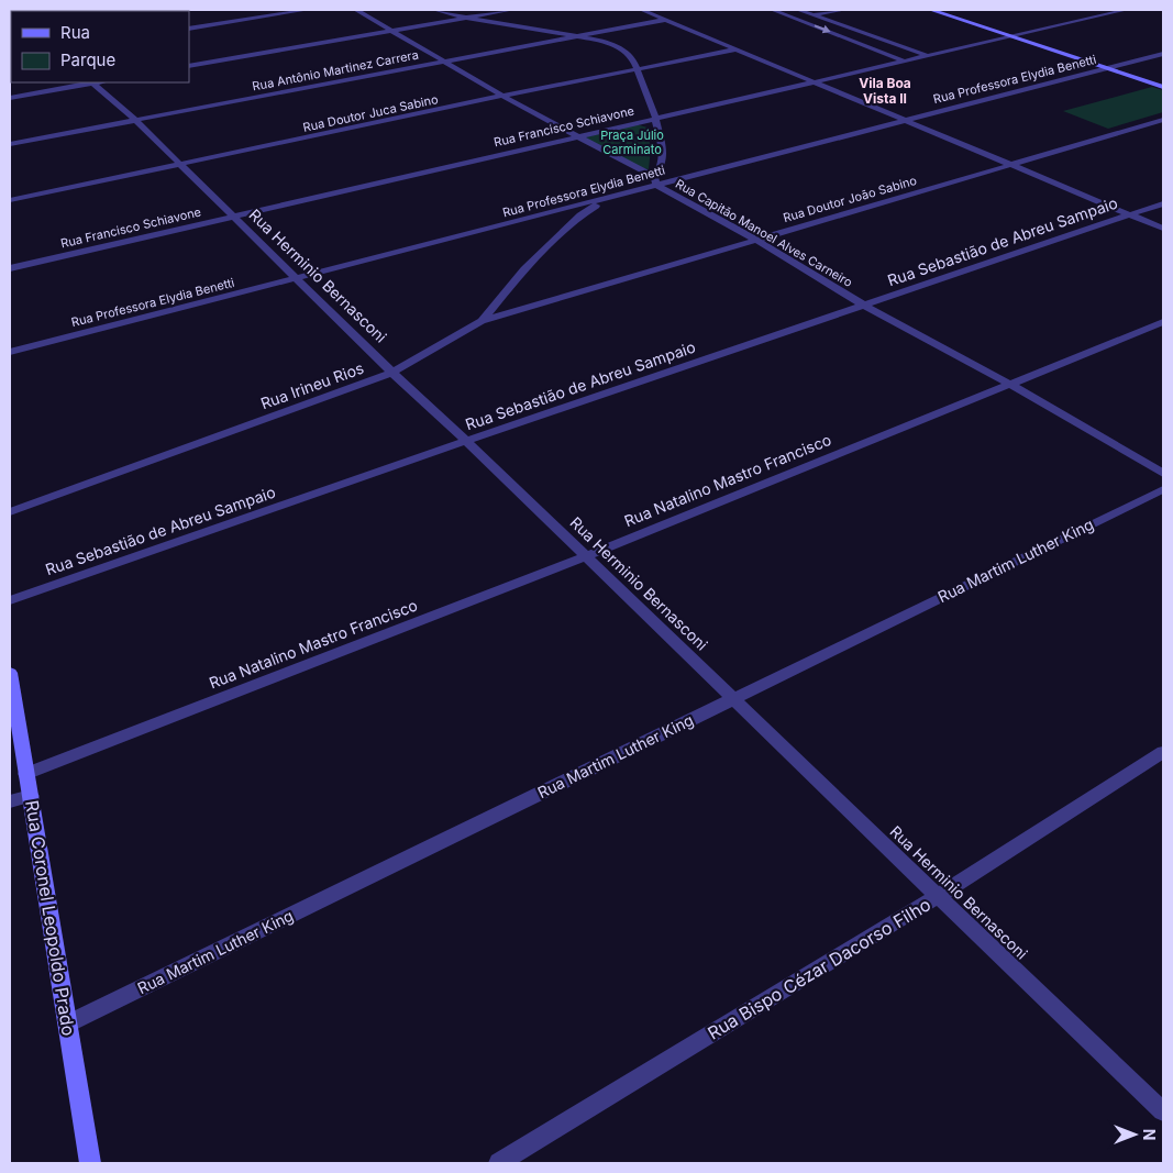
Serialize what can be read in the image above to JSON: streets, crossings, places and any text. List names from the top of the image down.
{
  "streets": {
    "street": [
      "Rua Antônio Martinez Carrera",
      "Rua Professora Elydia Benetti",
      "Rua Doutor Juca Sabino",
      "Rua Francisco Schiavone",
      "Rua Doutor João Sabino",
      "Rua Capitão Manoel Alves Carneiro",
      "Rua Sebastião de Abreu Sampaio",
      "Rua Herminio Bernasconi",
      "Rua Irineu Rios",
      "Rua Natalino Mastro Francisco",
      "Rua Martim Luther King",
      "Rua Coronel Leopoldo Prado",
      "Rua Bispo Cézar Dacorso Filho"
    ]
  },
  "crossings": [
    ["Rua Antônio Martinez Carrera", "Rua Capitão Manoel Alves Carneiro"],
    ["Rua Antônio Martinez Carrera", "Rua Herminio Bernasconi"],
    ["Rua Professora Elydia Benetti", "Rua Capitão Manoel Alves Carneiro"],
    ["Rua Professora Elydia Benetti", "Rua Herminio Bernasconi"],
    ["Rua Professora Elydia Benetti", "Rua Irineu Rios"],
    ["Rua Doutor Juca Sabino", "Rua Capitão Manoel Alves Carneiro"],
    ["Rua Doutor Juca Sabino", "Rua Herminio Bernasconi"],
    ["Rua Francisco Schiavone", "Rua Capitão Manoel Alves Carneiro"],
    ["Rua Francisco Schiavone", "Rua Herminio Bernasconi"],
    ["Rua Doutor João Sabino", "Rua Capitão Manoel Alves Carneiro"],
    ["Rua Doutor João Sabino", "Rua Irineu Rios"],
    ["Rua Capitão Manoel Alves Carneiro", "Rua Sebastião de Abreu Sampaio"],
    ["Rua Capitão Manoel Alves Carneiro", "Rua Natalino Mastro Francisco"],
    ["Rua Sebastião de Abreu Sampaio", "Rua Herminio Bernasconi"],
    ["Rua Herminio Bernasconi", "Rua Irineu Rios"],
    ["Rua Herminio Bernasconi", "Rua Natalino Mastro Francisco"],
    ["Rua Herminio Bernasconi", "Rua Martim Luther King"],
    ["Rua Herminio Bernasconi", "Rua Bispo Cézar Dacorso Filho"],
    ["Rua Natalino Mastro Francisco", "Rua Coronel Leopoldo Prado"],
    ["Rua Martim Luther King", "Rua Coronel Leopoldo Prado"]
  ],
  "districts": ["Vila Boa Vista II"],
  "parks": ["Praça Júlio Carminato"],
  "legend": ["Rua", "Parque"],
  "north": "right"
}
